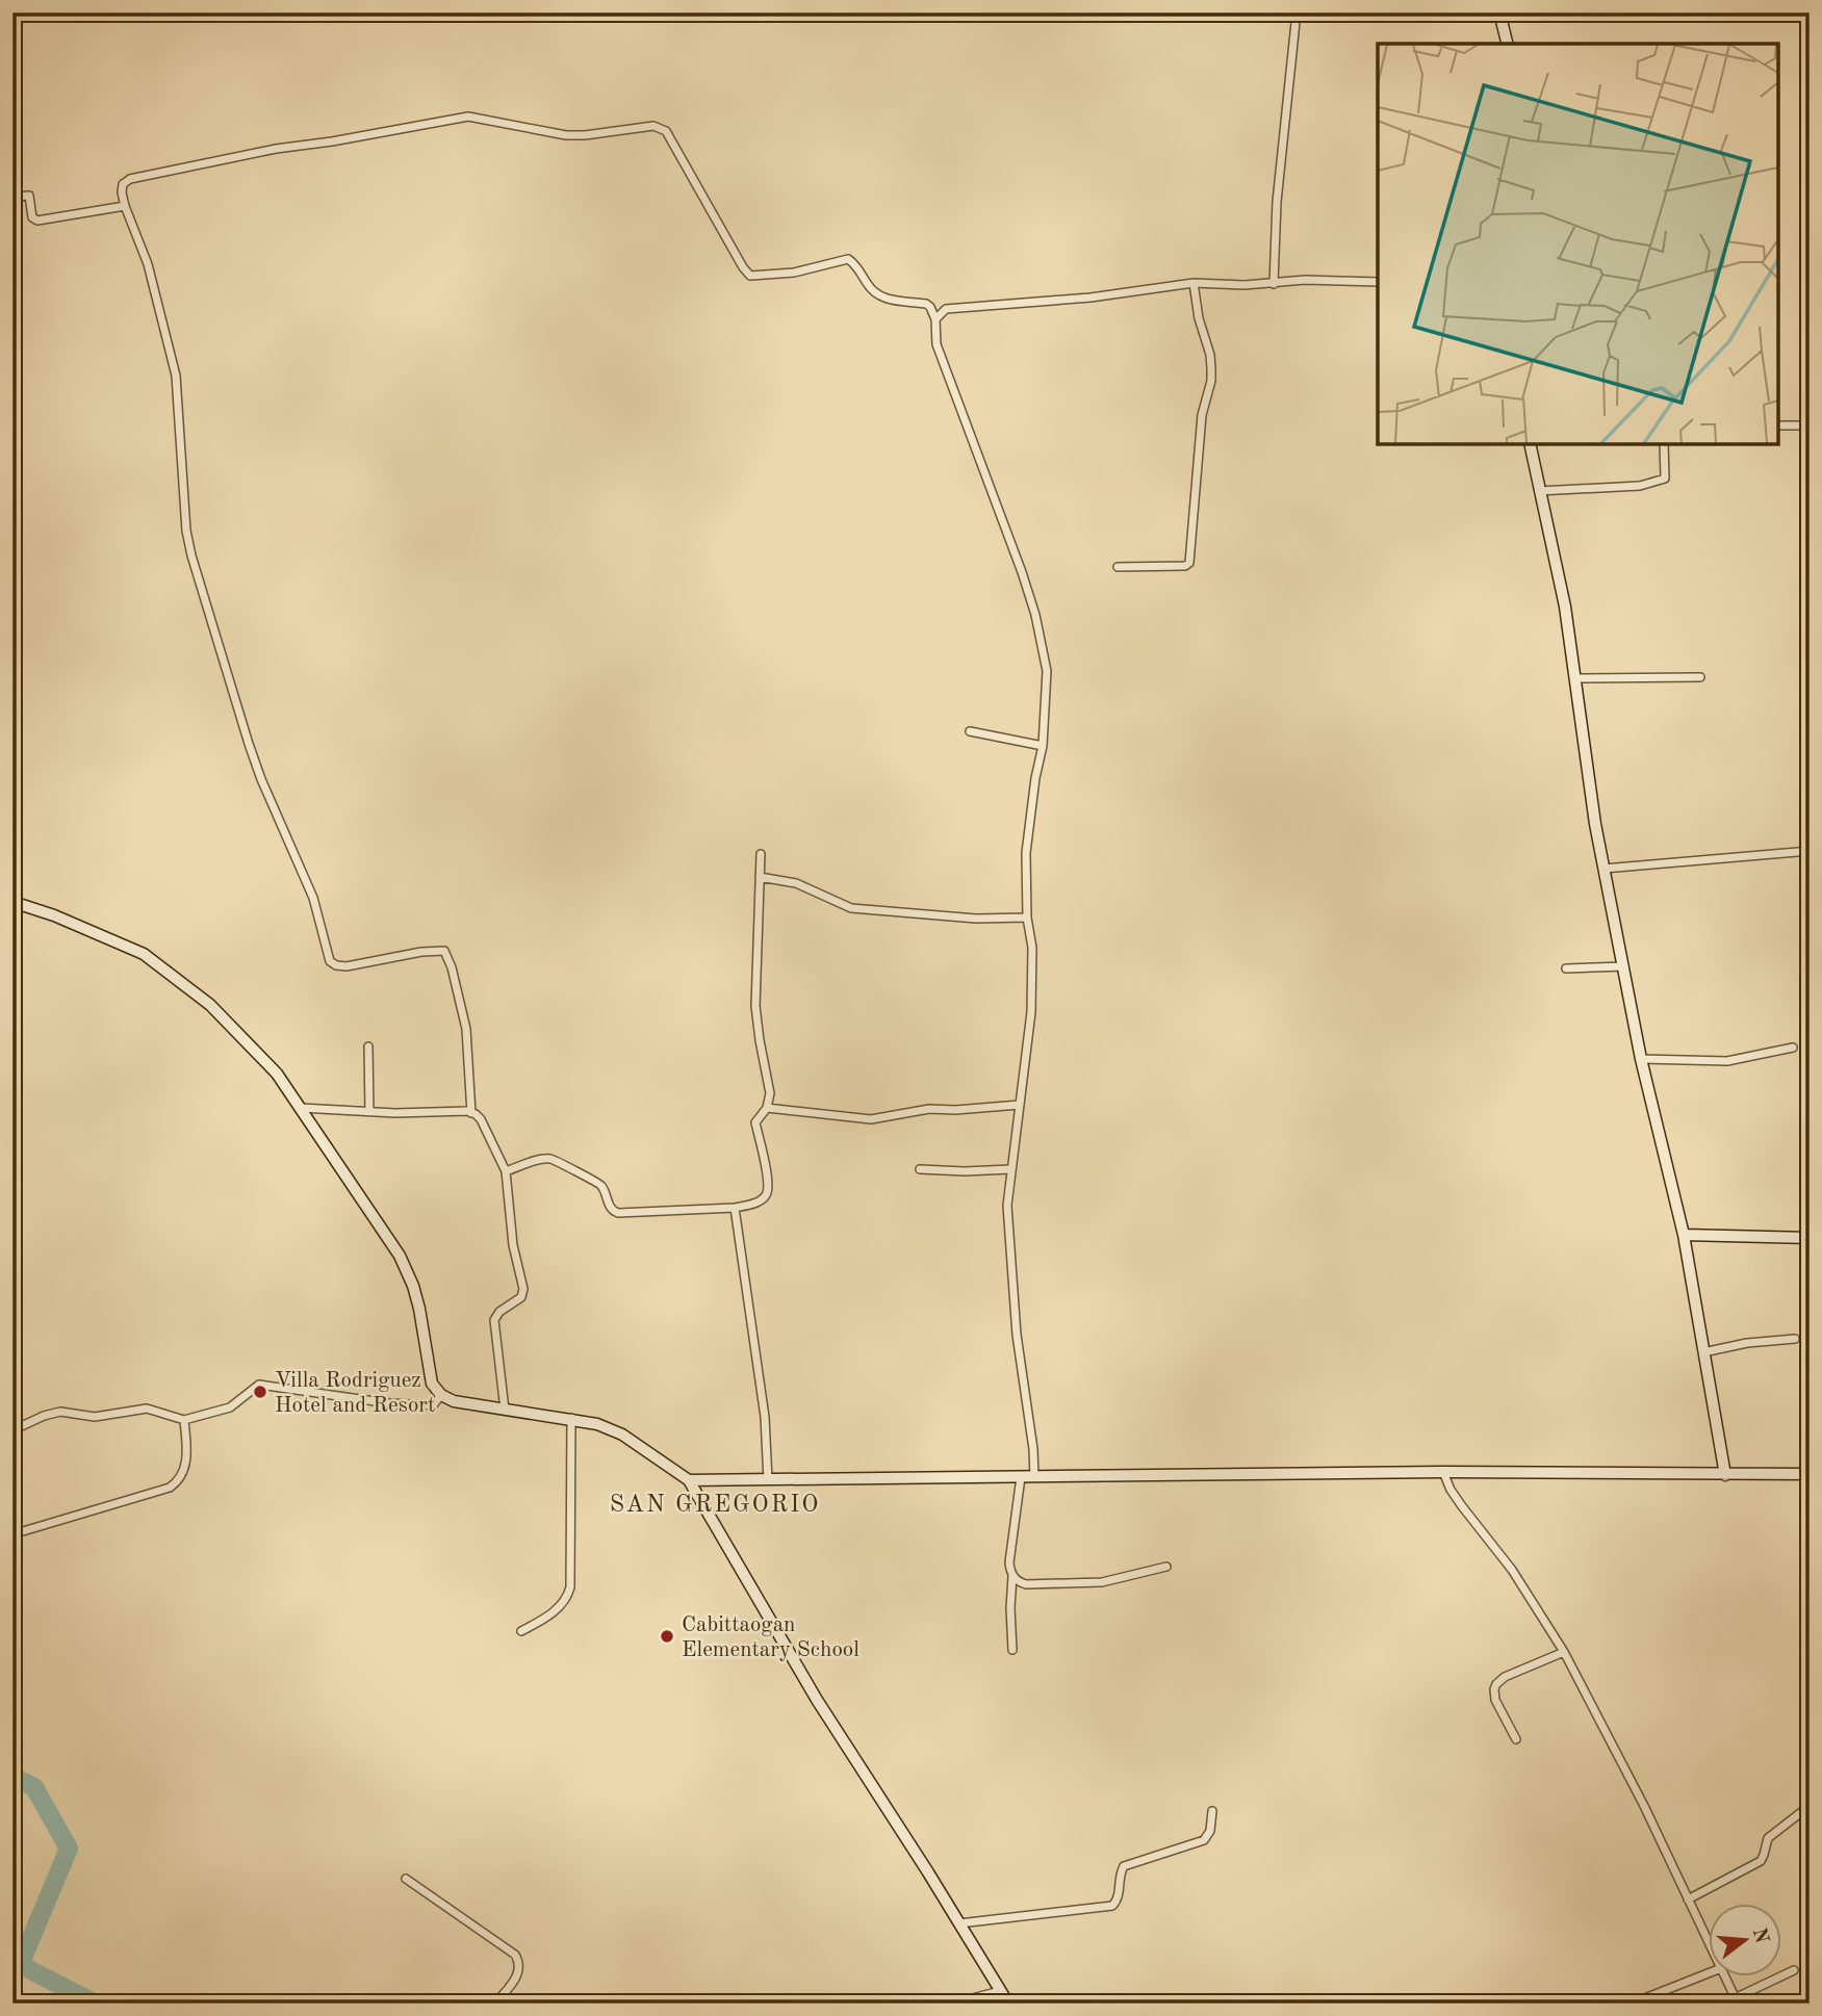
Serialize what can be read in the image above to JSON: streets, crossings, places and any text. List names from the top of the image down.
{
  "districts": ["SAN GREGORIO"],
  "places": ["Villa Rodriguez Hotel and Resort", "Cabittaogan Elementary School"],
  "north": "right"
}
